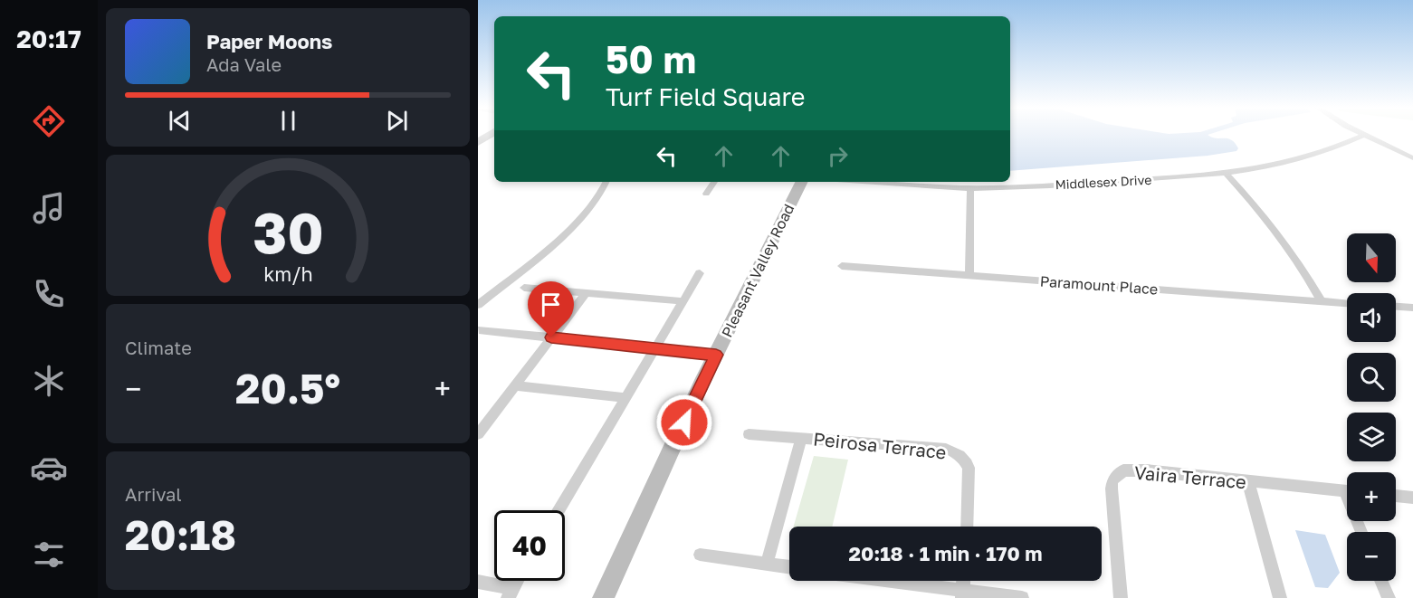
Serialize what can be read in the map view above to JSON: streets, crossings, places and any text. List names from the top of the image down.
{
  "streets": {
    "street": [
      "Middlesex Drive",
      "Pleasant Valley Road",
      "Paramount Place",
      "Peirosa Terrace",
      "Vaira Terrace"
    ]
  },
  "north": "bottom",
  "page": {
    "tabs": "20:17",
    "turn": ["50 m", "Turf Field Square"],
    "song": ["Paper Moons", "Ada Vale"],
    "map_buttons": ["+", "−"],
    "tile": [
      "Climate",
      ["Arrival", "20:18"]
    ],
    "heat": ["−", "20.5°", "+"],
    "limit": "40",
    "trip": "20:18 · 1 min · 170 m",
    "gauge": ["30", "km/h"]
  }
}
